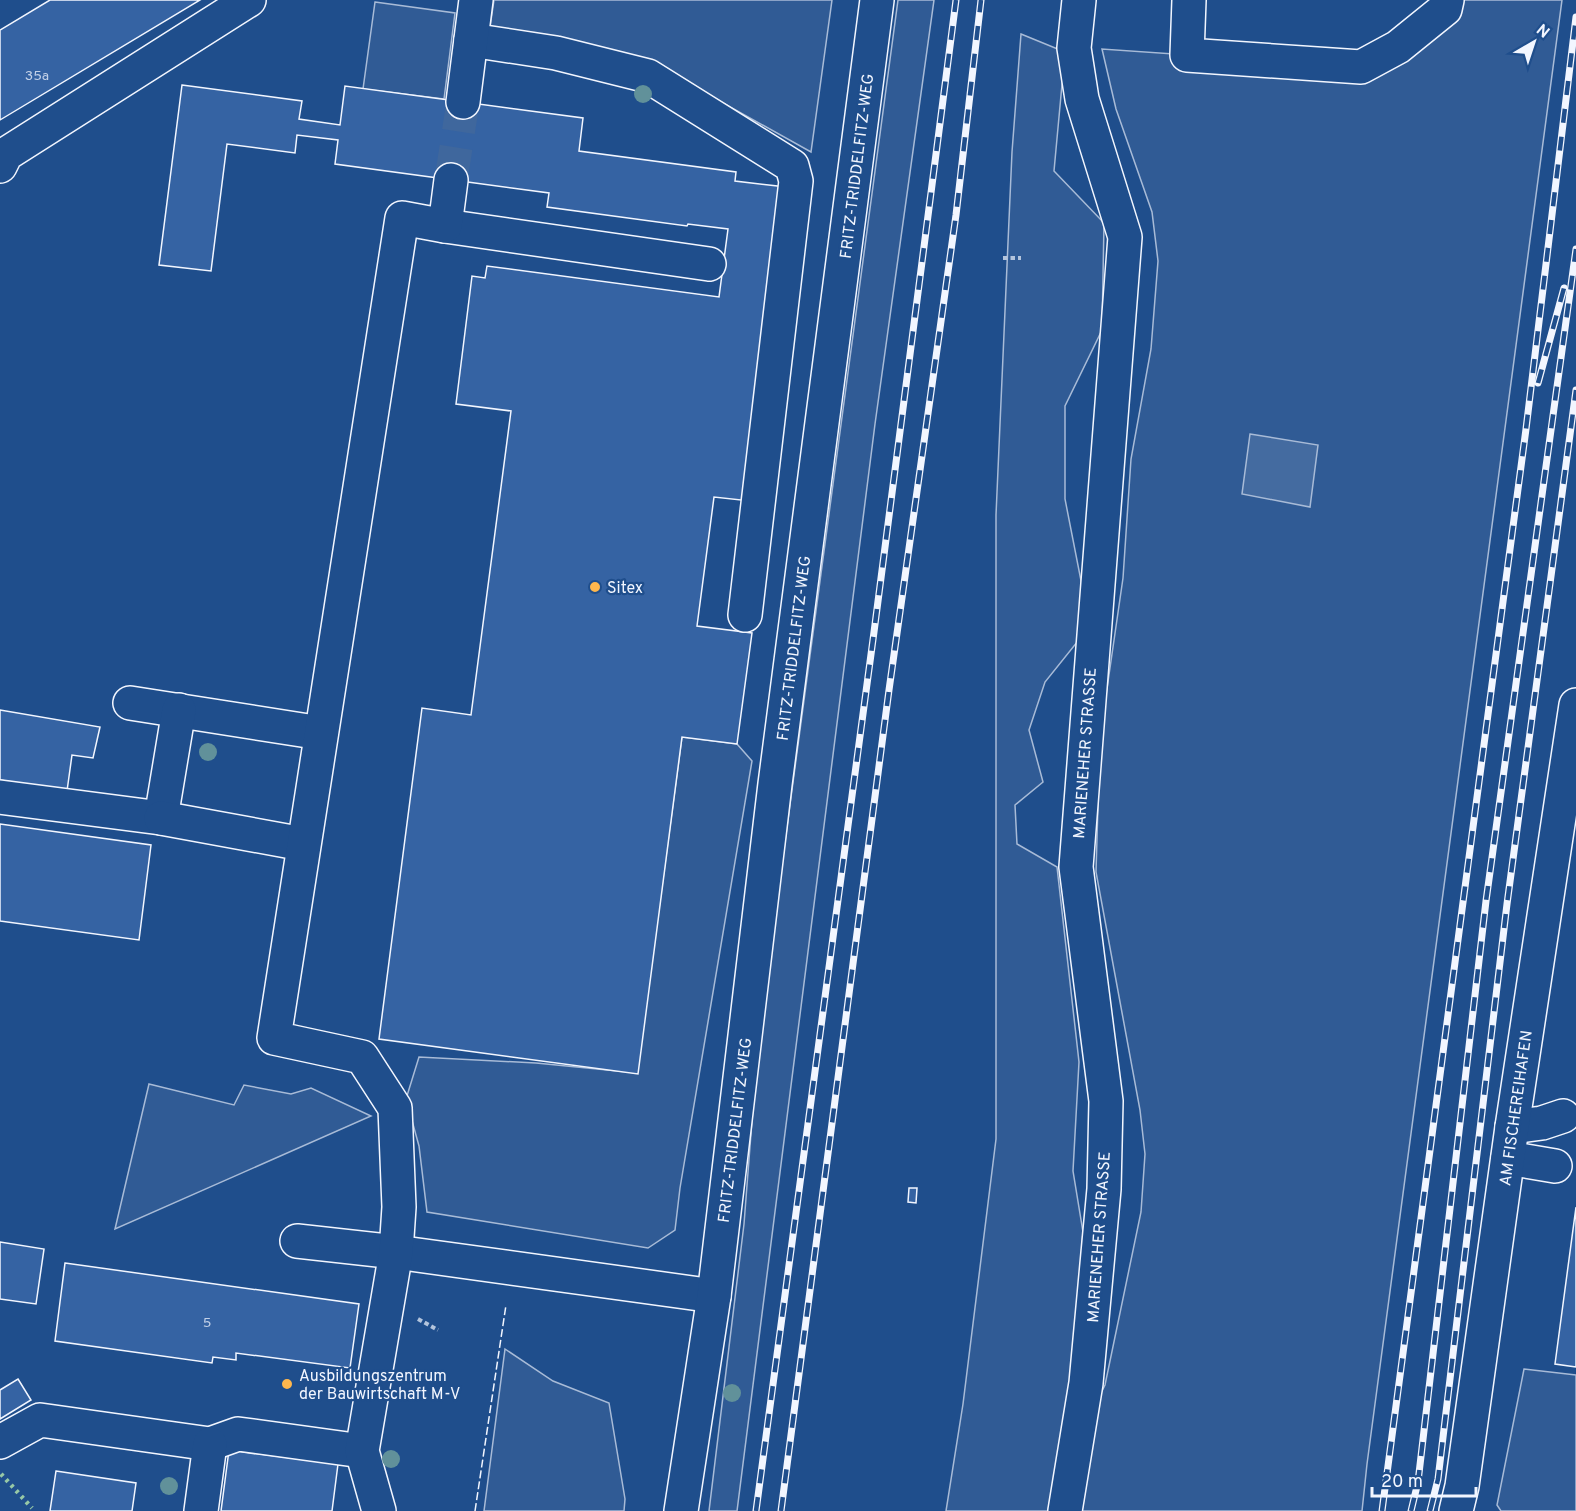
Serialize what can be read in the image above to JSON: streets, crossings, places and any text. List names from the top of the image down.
{
  "streets": {
    "street": ["FRITZ-TRIDDELFITZ-WEG", "MARIENEHER STRASSE", "AM FISCHEREIHAFEN"]
  },
  "places": ["Sitex", "Ausbildungszentrum der Bauwirtschaft M-V"],
  "house_numbers": ["35a", "5"],
  "scale_bar": "20 m",
  "north": "top right"
}
